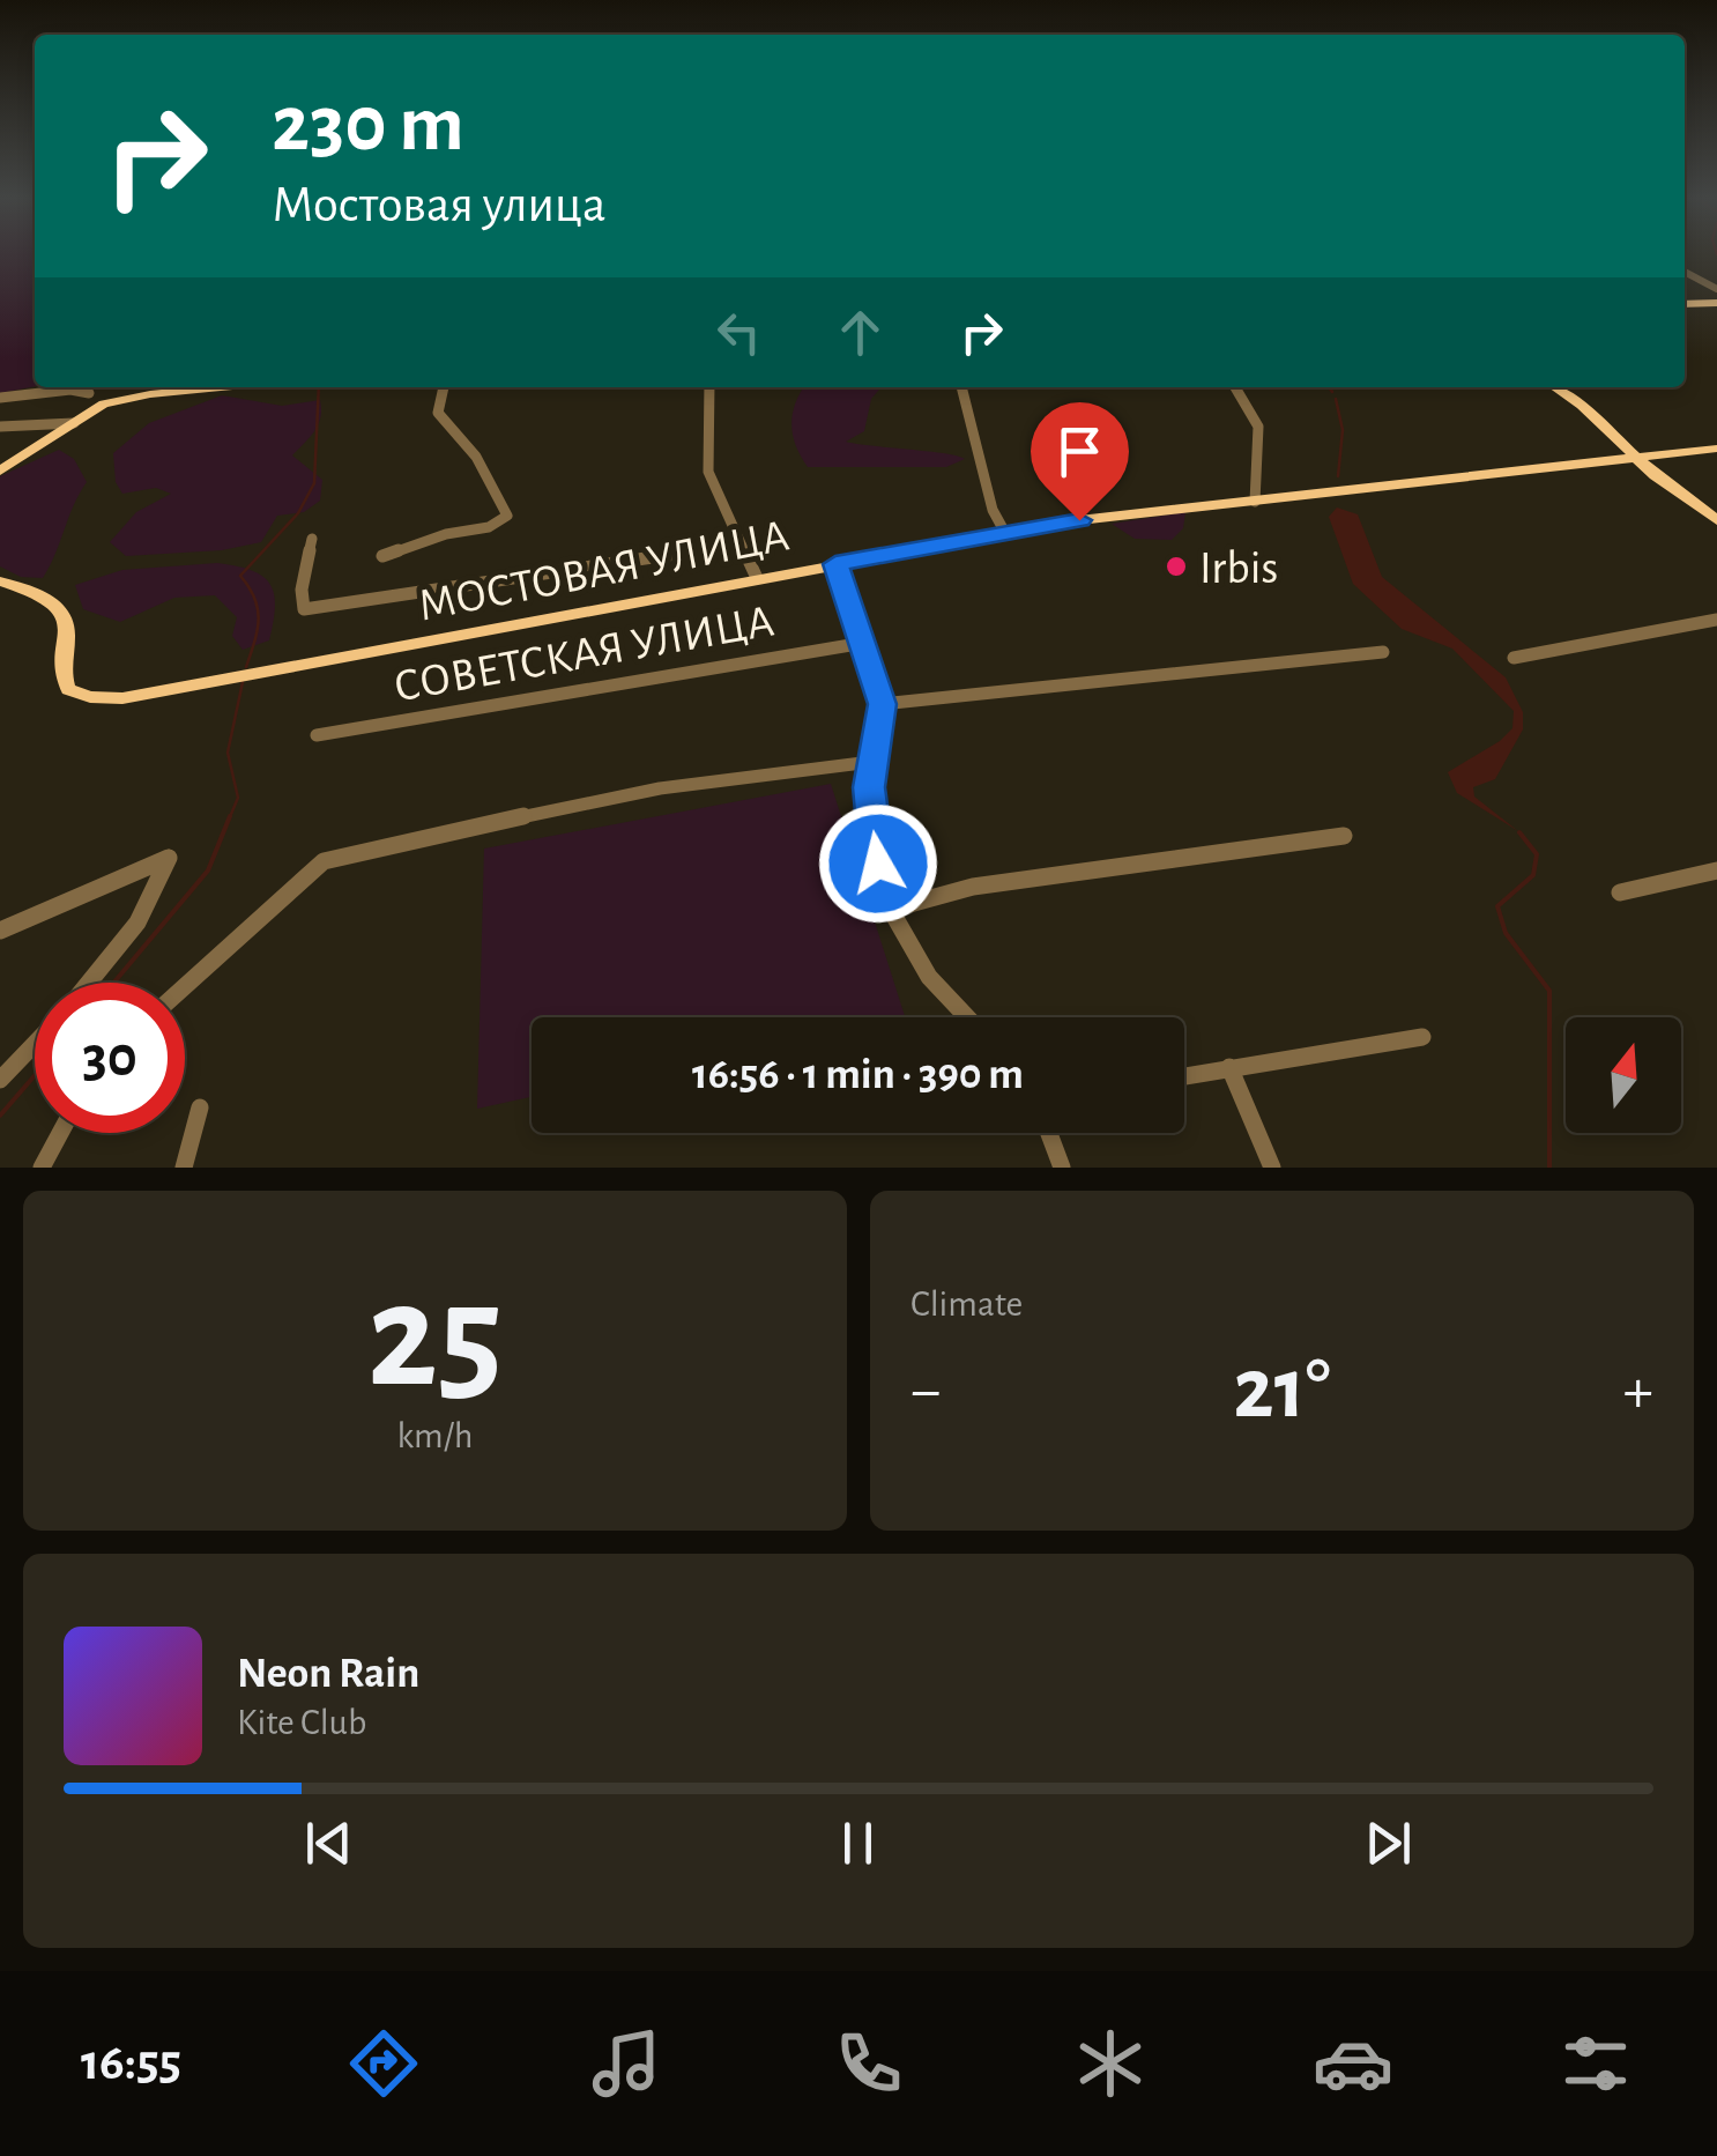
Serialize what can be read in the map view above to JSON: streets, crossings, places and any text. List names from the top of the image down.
{
  "streets": {
    "main road": ["МОСТОВАЯ УЛИЦА"],
    "street": ["СОВЕТСКАЯ УЛИЦА"]
  },
  "places": ["Irbis"],
  "north": "top",
  "page": {
    "turn": ["230 m", "Мостовая улица"],
    "limit": "30",
    "trip": "16:56 · 1 min · 390 m",
    "tile": [
      ["25", "km/h"],
      "Climate"
    ],
    "heat": ["−", "21°", "+"],
    "song": ["Neon Rain", "Kite Club"],
    "tabs": "16:55"
  }
}
